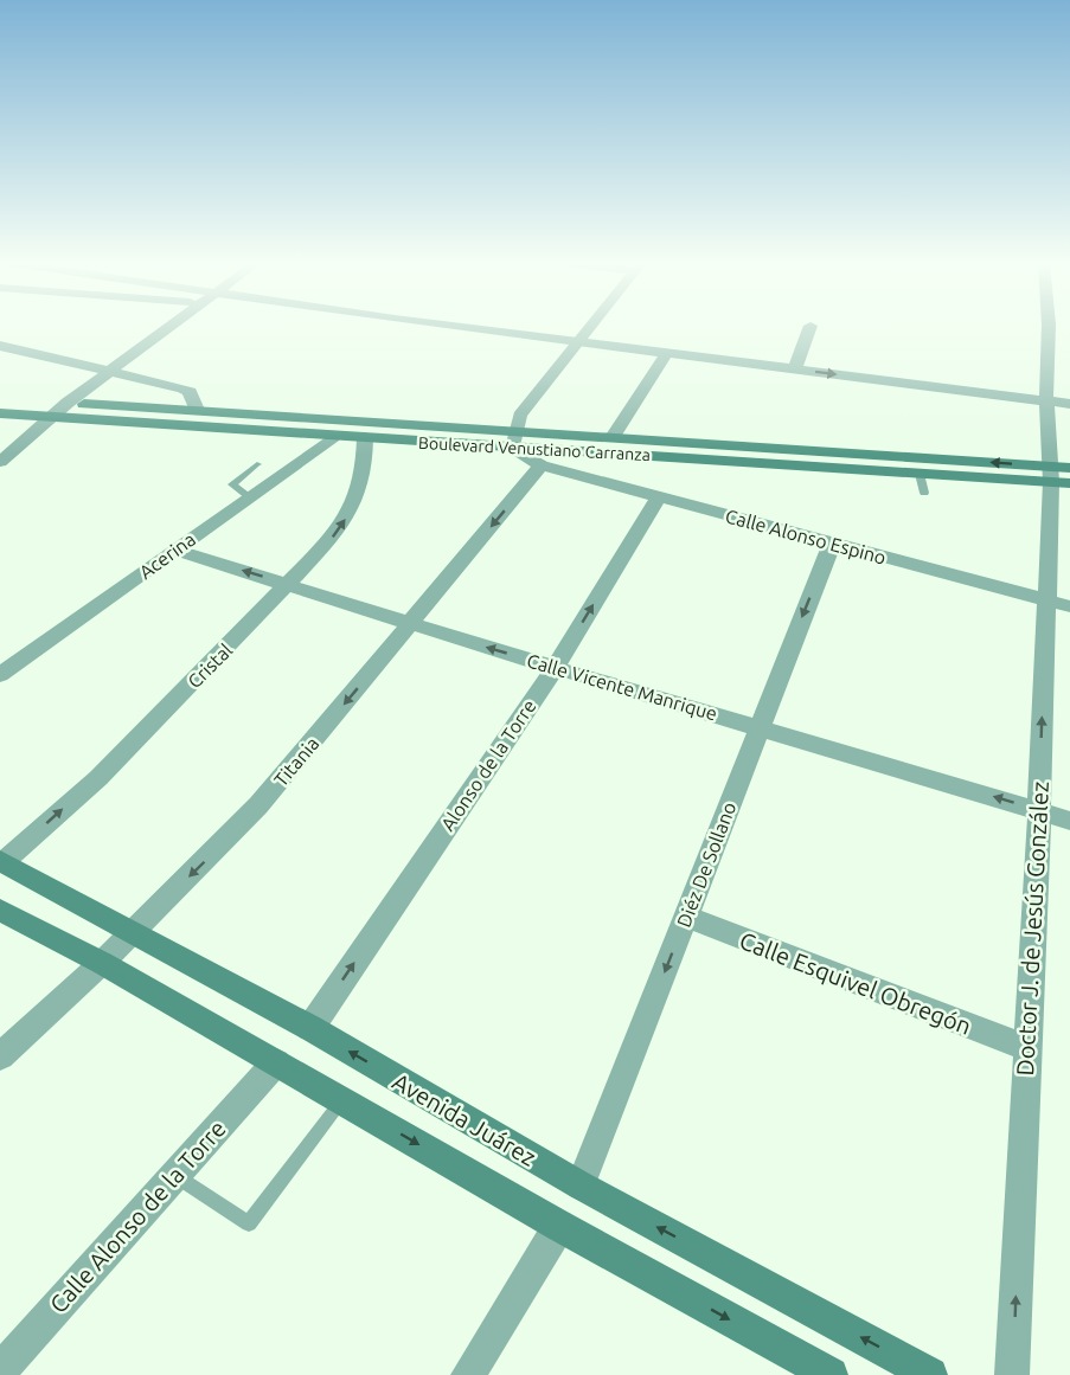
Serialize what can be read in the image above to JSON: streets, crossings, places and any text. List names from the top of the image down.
{
  "streets": {
    "main road": ["Boulevard Venustiano Carranza", "Avenida Juárez"],
    "street": [
      "Calle Alonso Espino",
      "Acerina",
      "Cristal",
      "Calle Vicente Manrique",
      "Titania",
      "Alonso de la Torre",
      "Diéz De Sollano",
      "Doctor J. de Jesús González",
      "Calle Esquivel Obregón",
      "Calle Alonso de la Torre"
    ]
  },
  "crossings": [
    ["Boulevard Venustiano Carranza", "Acerina"],
    ["Boulevard Venustiano Carranza", "Cristal"],
    ["Boulevard Venustiano Carranza", "Doctor J. de Jesús González"],
    ["Calle Alonso Espino", "Titania"],
    ["Calle Alonso Espino", "Alonso de la Torre"],
    ["Calle Alonso Espino", "Diéz De Sollano"],
    ["Calle Alonso Espino", "Doctor J. de Jesús González"],
    ["Acerina", "Calle Vicente Manrique"],
    ["Cristal", "Calle Vicente Manrique"],
    ["Cristal", "Avenida Juárez"],
    ["Calle Vicente Manrique", "Titania"],
    ["Calle Vicente Manrique", "Alonso de la Torre"],
    ["Calle Vicente Manrique", "Diéz De Sollano"],
    ["Calle Vicente Manrique", "Doctor J. de Jesús González"],
    ["Titania", "Avenida Juárez"],
    ["Alonso de la Torre", "Avenida Juárez"],
    ["Diéz De Sollano", "Calle Esquivel Obregón"],
    ["Diéz De Sollano", "Avenida Juárez"],
    ["Doctor J. de Jesús González", "Calle Esquivel Obregón"]
  ],
  "one_way": [
    "Cristal",
    "Calle Vicente Manrique",
    "Titania",
    "Alonso de la Torre",
    "Diéz De Sollano",
    "Doctor J. de Jesús González"
  ]
}
